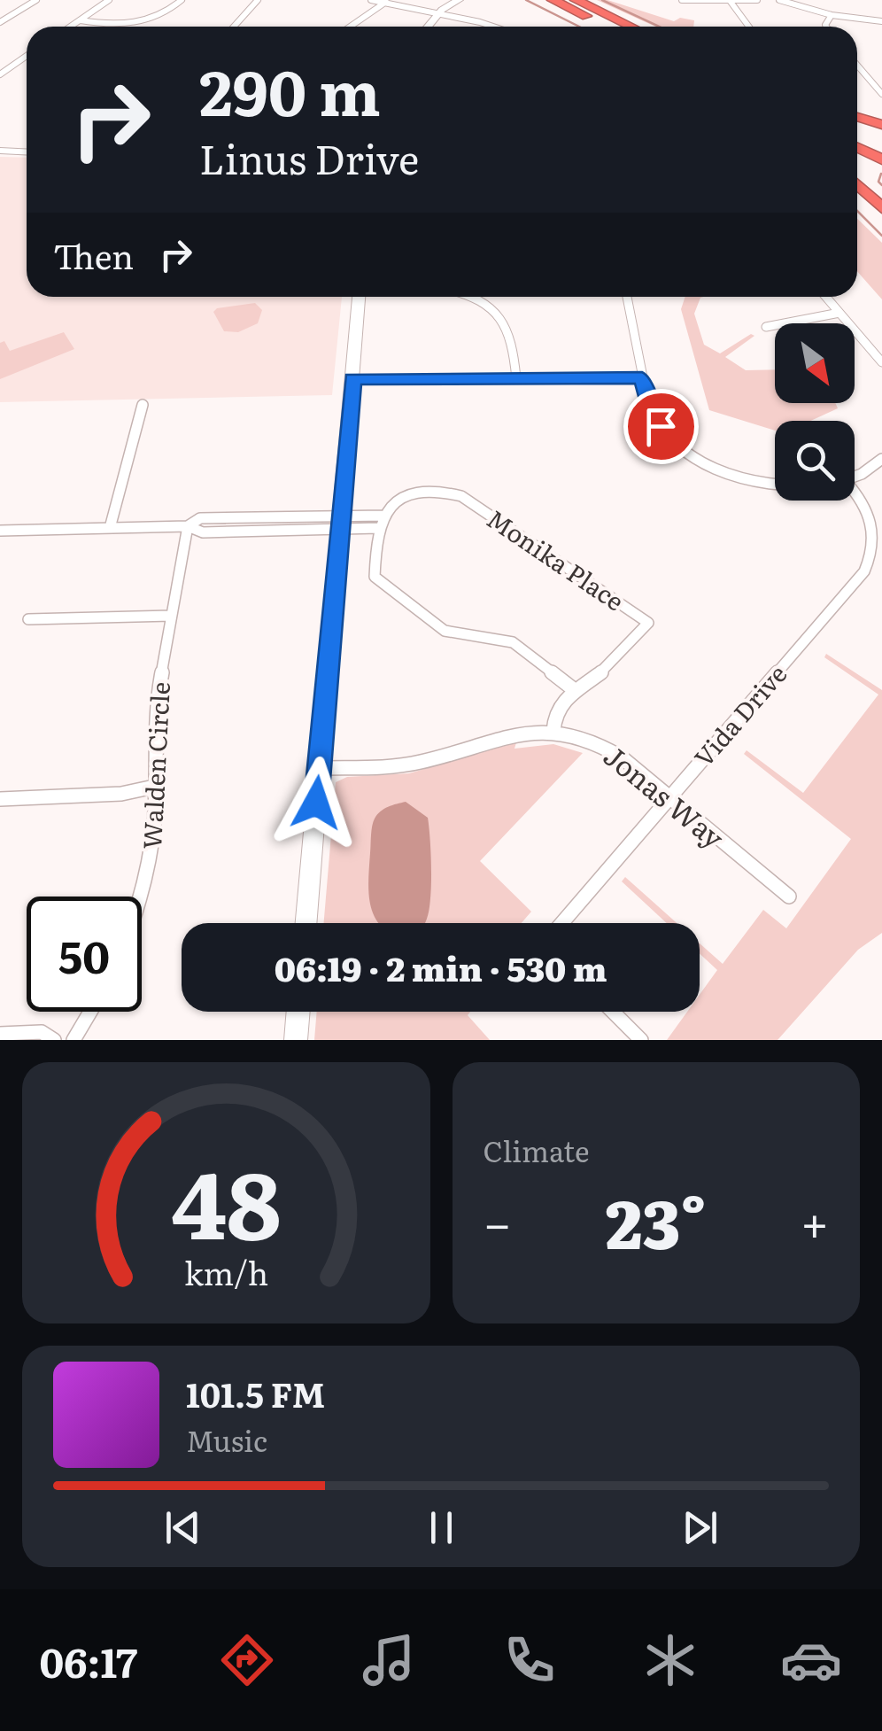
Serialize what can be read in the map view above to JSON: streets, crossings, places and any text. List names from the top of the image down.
{
  "streets": {
    "street": [
      "Monika Place",
      "Vida Drive",
      "Walden Circle",
      "Jonas Way"
    ]
  },
  "crossings": [
    ["Monika Place", "Jonas Way"],
    ["Vida Drive", "Jonas Way"]
  ],
  "north": "bottom right",
  "page": {
    "turn": ["290 m", "Linus Drive"],
    "then": "Then",
    "limit": "50",
    "trip": "06:19 · 2 min · 530 m",
    "tile": "Climate",
    "heat": ["−", "23°", "+"],
    "song": ["101.5 FM", "Music"],
    "tabs": "06:17",
    "gauge": ["48", "km/h"]
  }
}
